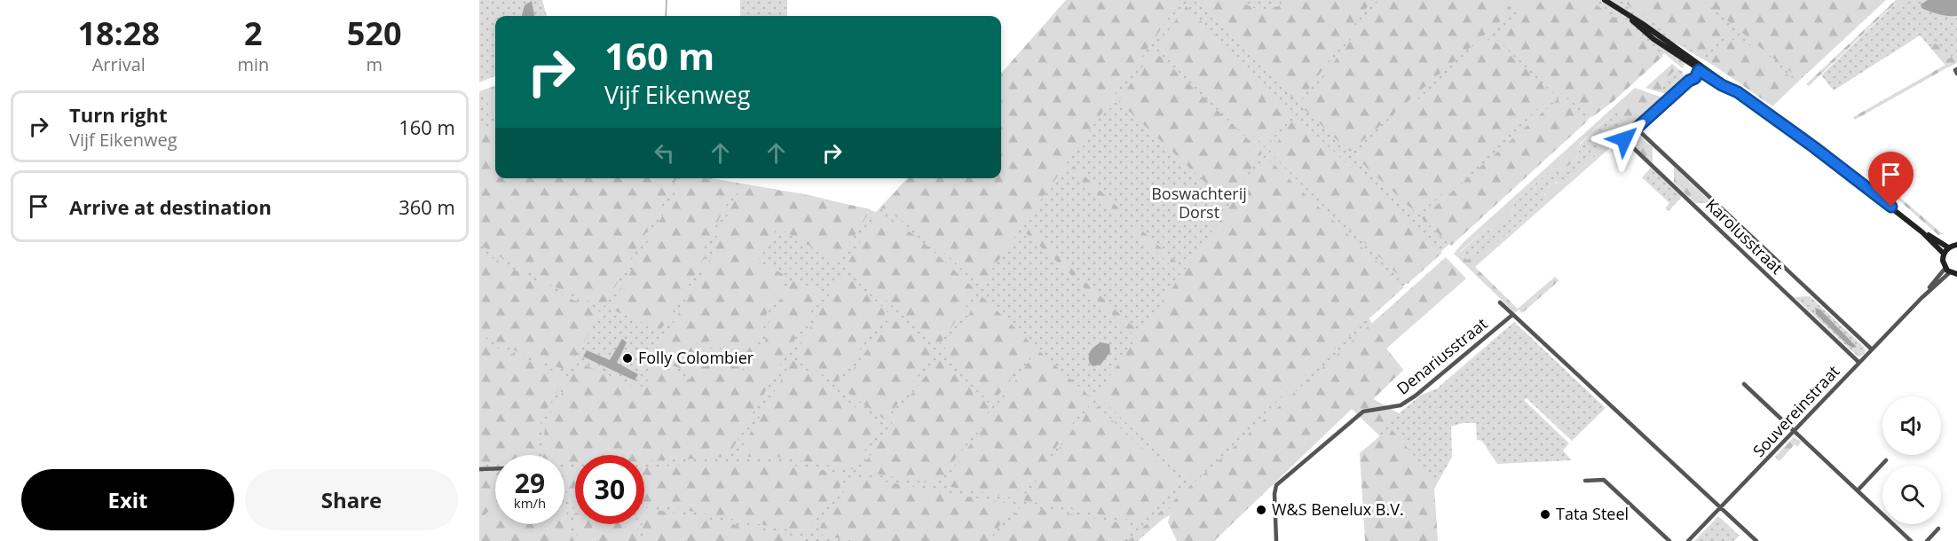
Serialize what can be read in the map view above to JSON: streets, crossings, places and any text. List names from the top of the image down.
{
  "streets": {
    "street": ["Karolusstraat", "Denariusstraat", "Souvereinstraat"]
  },
  "crossings": [
    ["Karolusstraat", "Souvereinstraat"],
    ["Denariusstraat", "Souvereinstraat"]
  ],
  "parks": ["Boswachterij Dorst"],
  "places": ["Folly Colombier", "W&S Benelux B.V.", "Tata Steel"],
  "page": {
    "eta": [
      "18:28",
      "Arrival",
      "2",
      "min",
      "520",
      "m"
    ],
    "turn": ["160 m", "Vijf Eikenweg"],
    "list": [
      {
        "name": "Turn right",
        "note": "Vijf Eikenweg",
        "value": "160 m"
      },
      {
        "name": "Arrive at destination",
        "value": "360 m"
      }
    ],
    "speed": "29 km/h",
    "limit": "30",
    "buttons": ["Exit", "Share"]
  }
}
